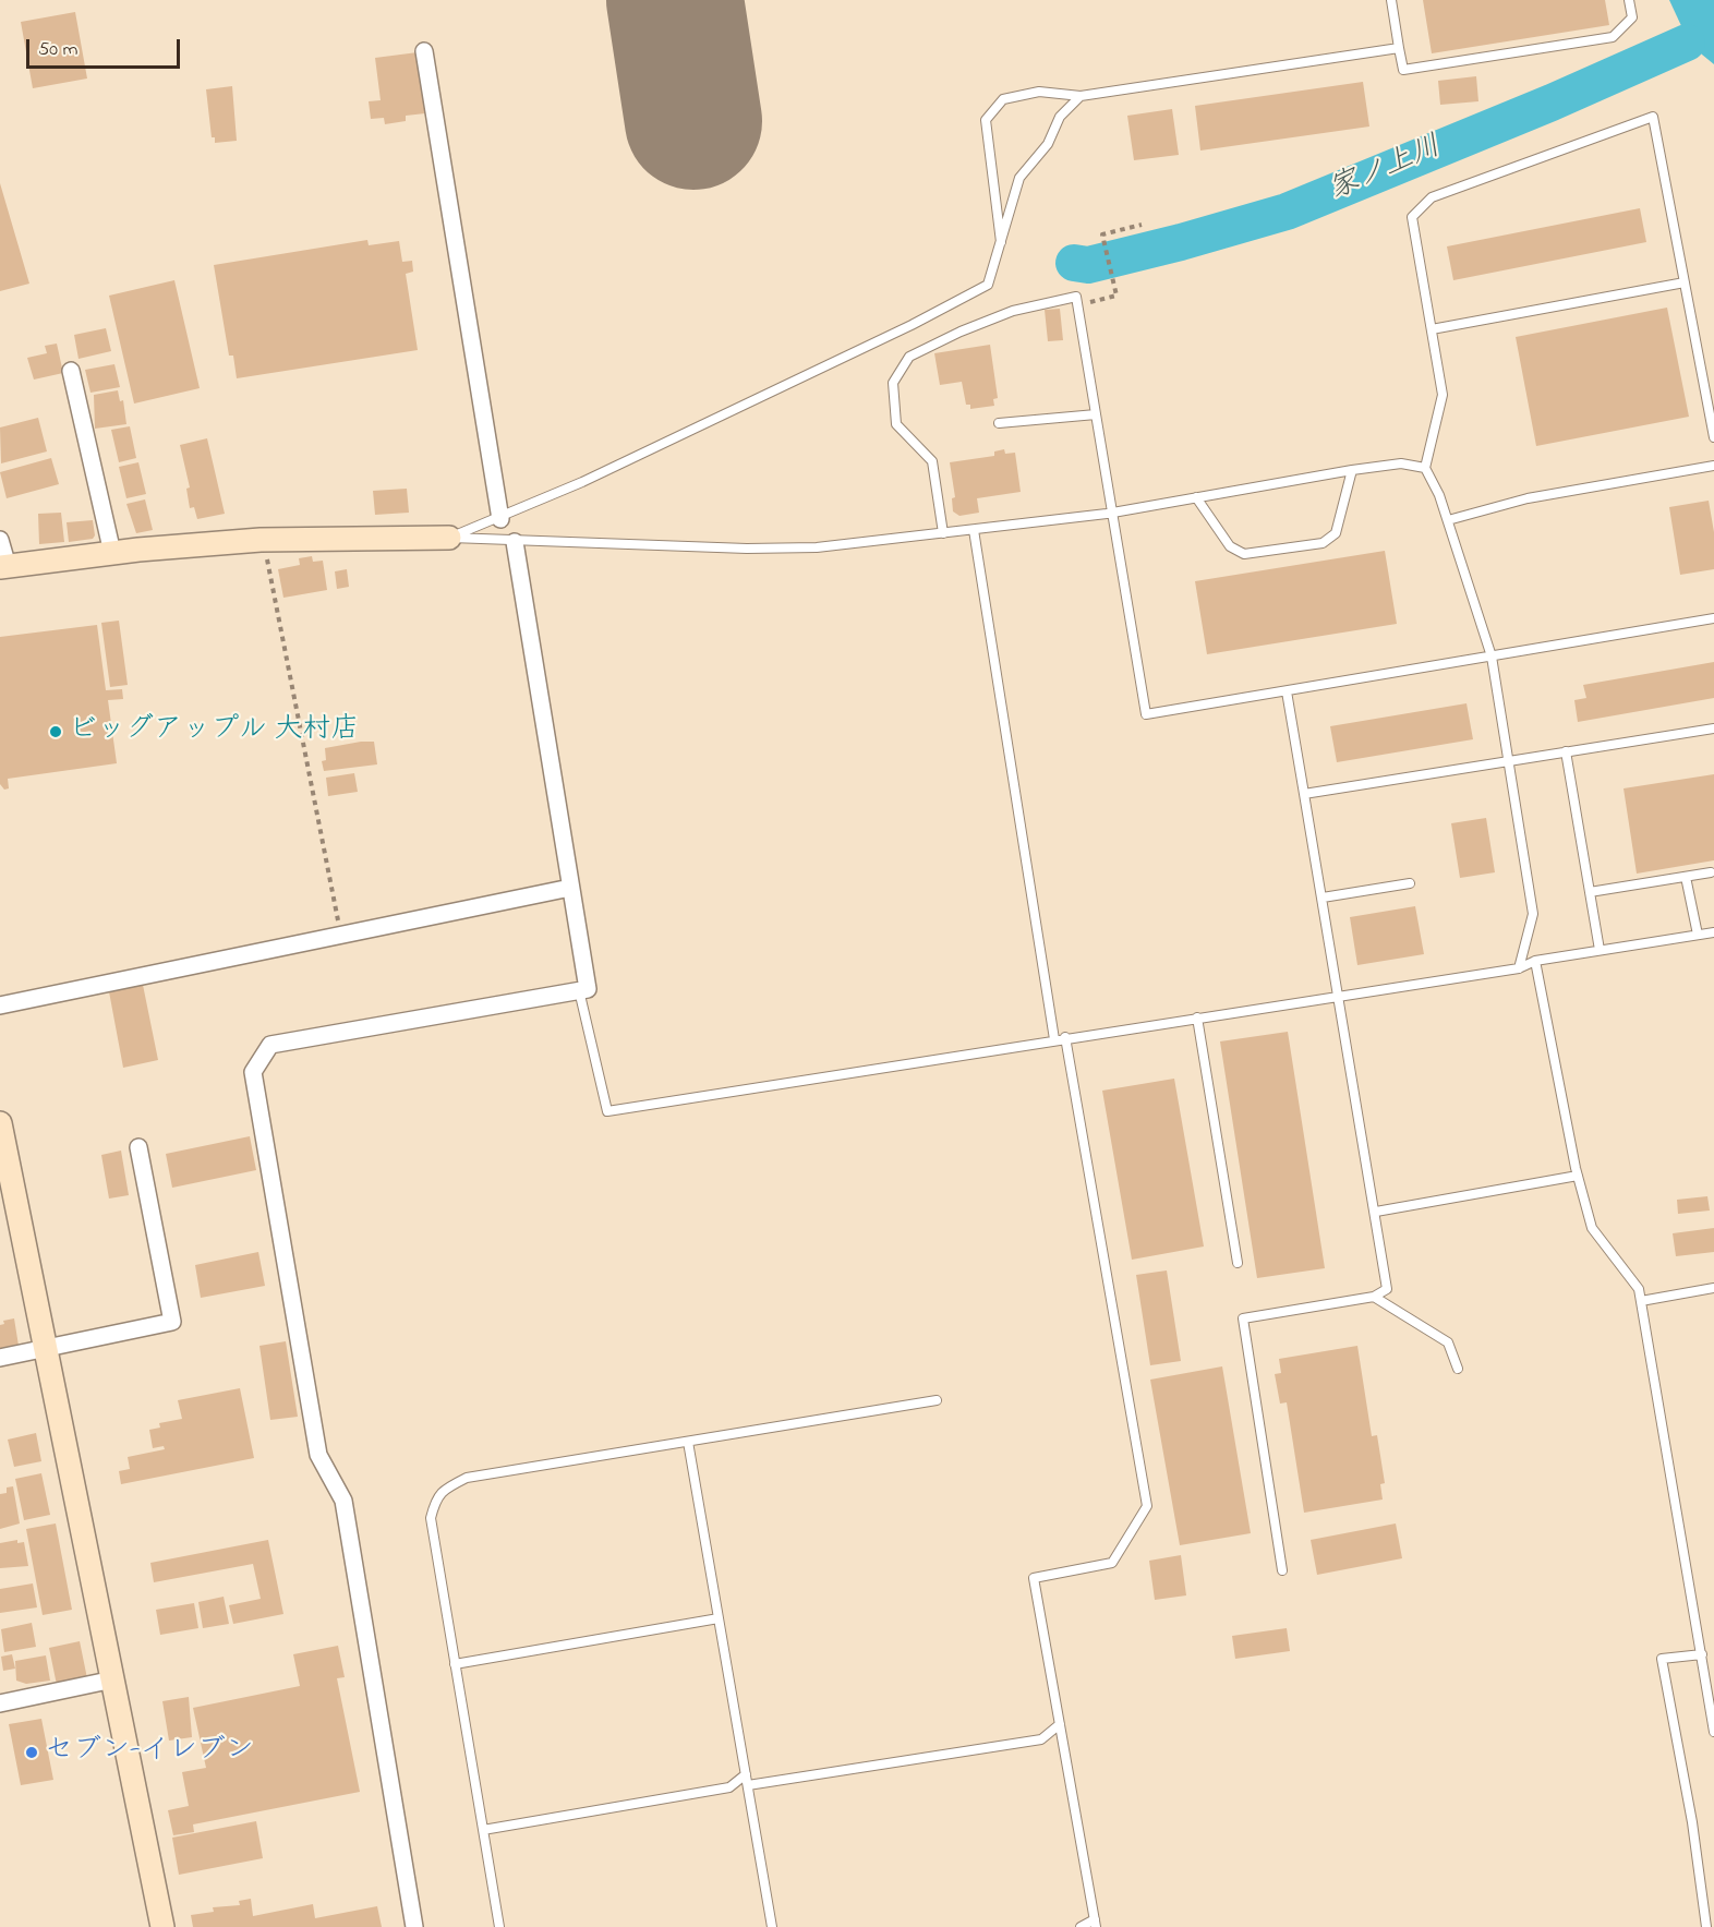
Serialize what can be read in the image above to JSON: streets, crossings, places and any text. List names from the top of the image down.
{
  "water": ["家ノ上川"],
  "places": ["ビッグアップル 大村店", "セブン-イレブン"],
  "scale_bar": "50 m"
}
